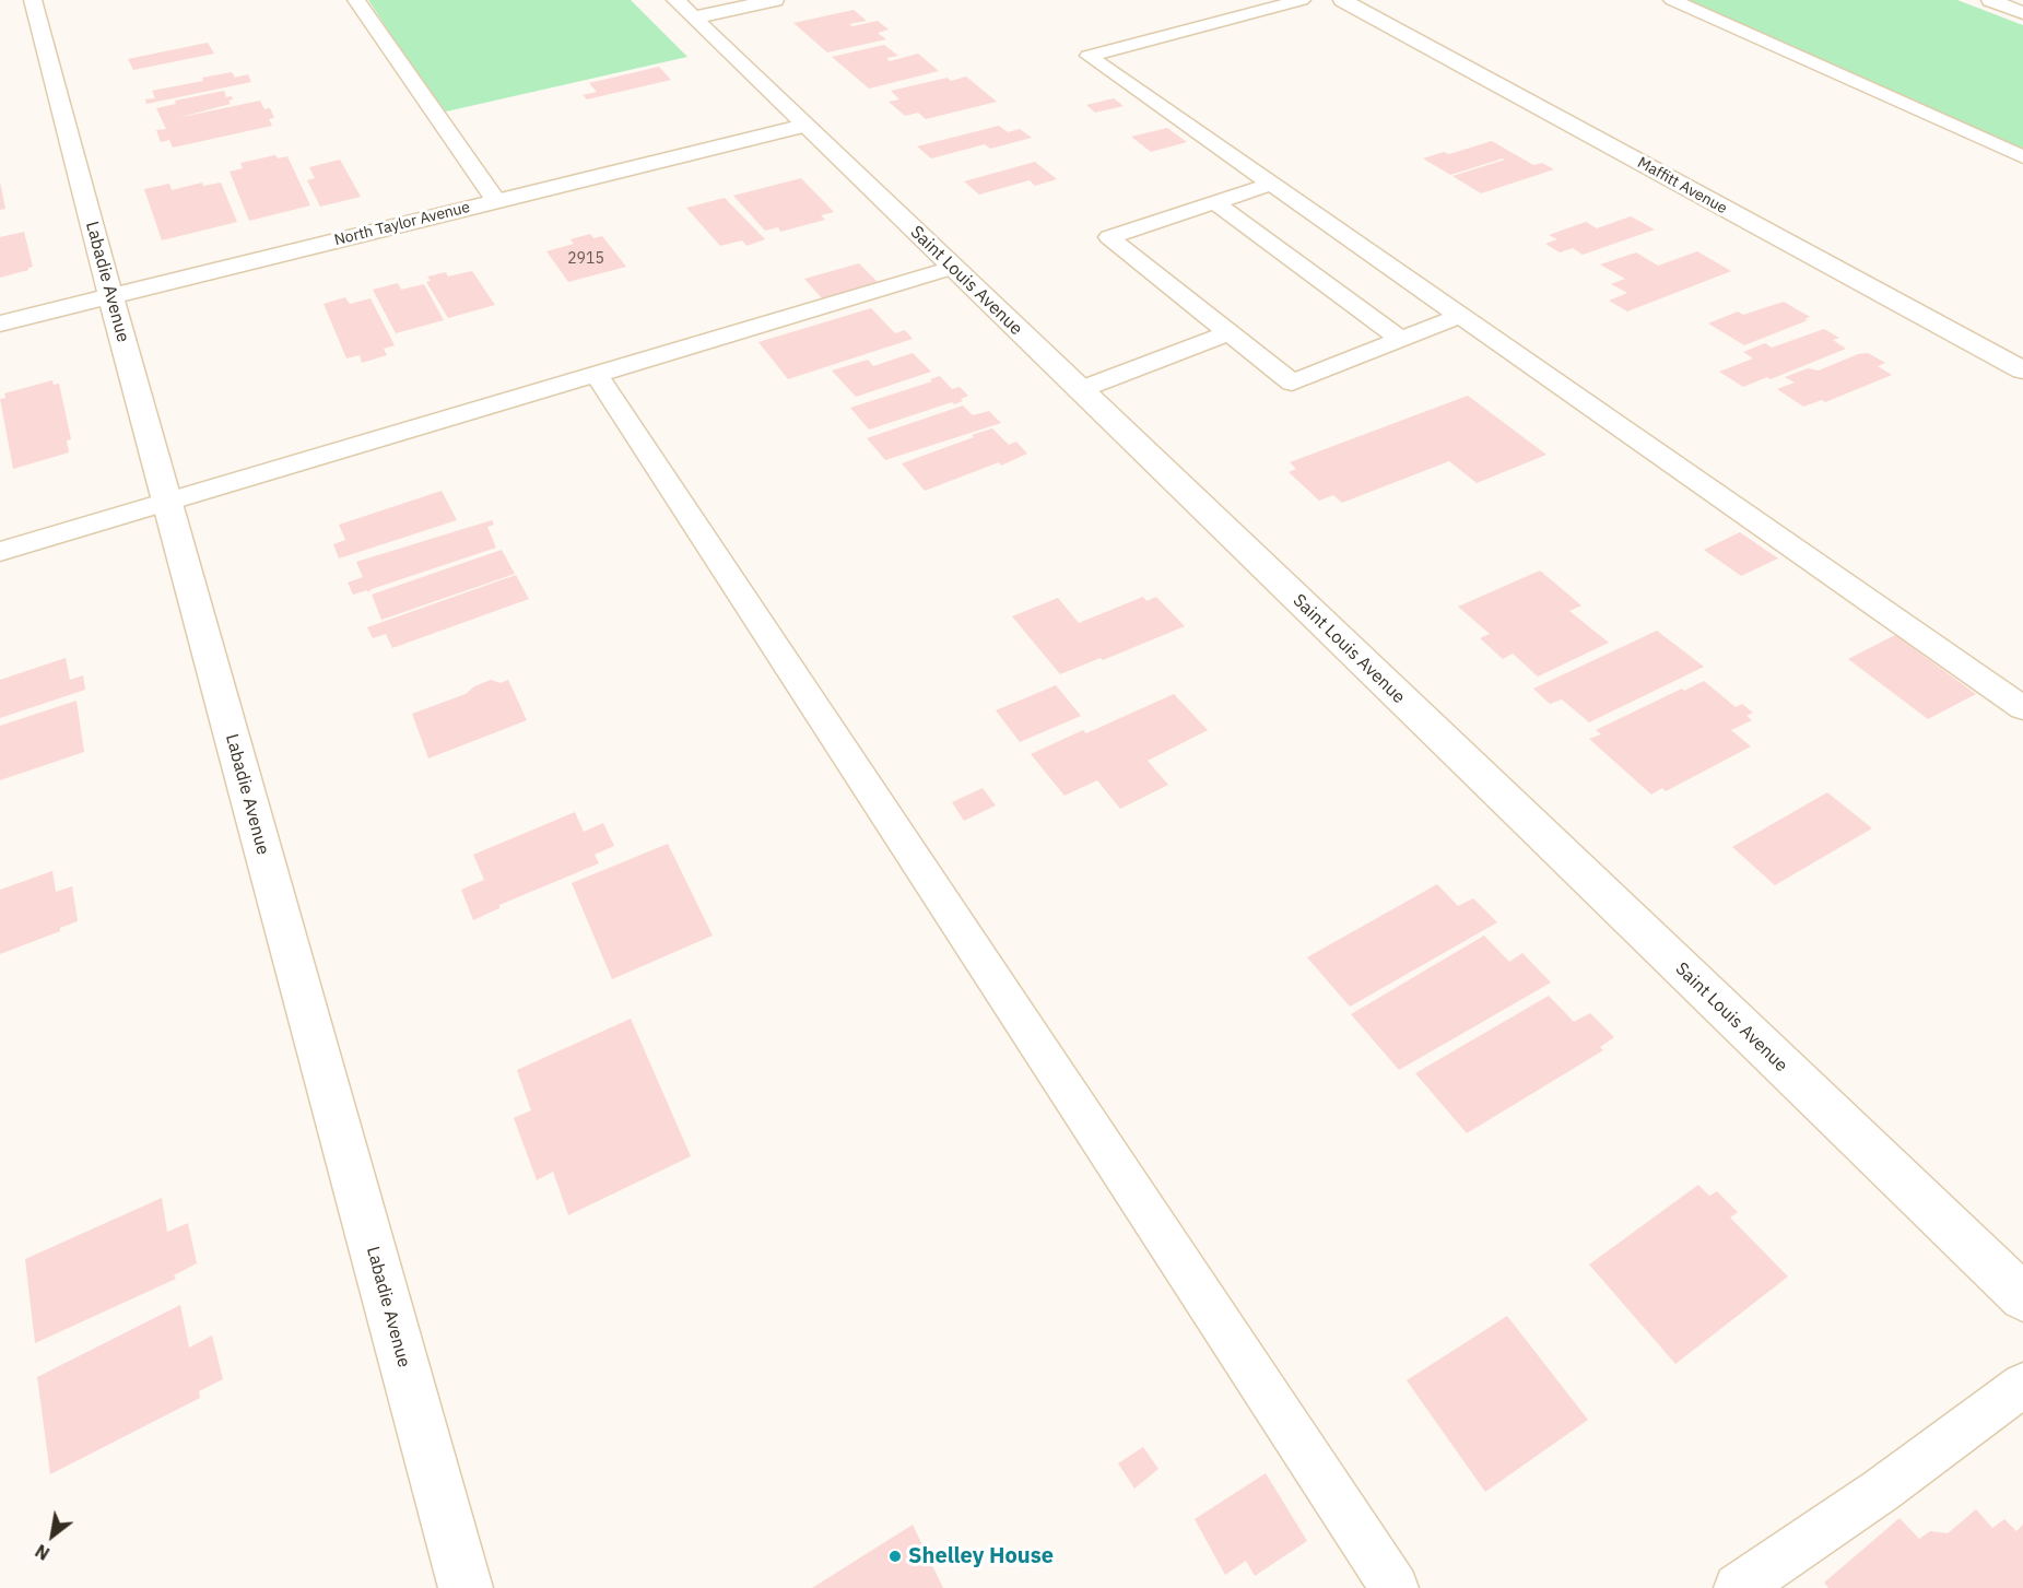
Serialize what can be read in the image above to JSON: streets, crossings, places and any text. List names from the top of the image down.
{
  "streets": {
    "street": [
      "Maffitt Avenue",
      "North Taylor Avenue",
      "Saint Louis Avenue",
      "Labadie Avenue"
    ]
  },
  "crossings": [
    ["North Taylor Avenue", "Saint Louis Avenue"],
    ["North Taylor Avenue", "Labadie Avenue"]
  ],
  "places": ["Shelley House"],
  "house_numbers": ["2915"],
  "north": "bottom left"
}
